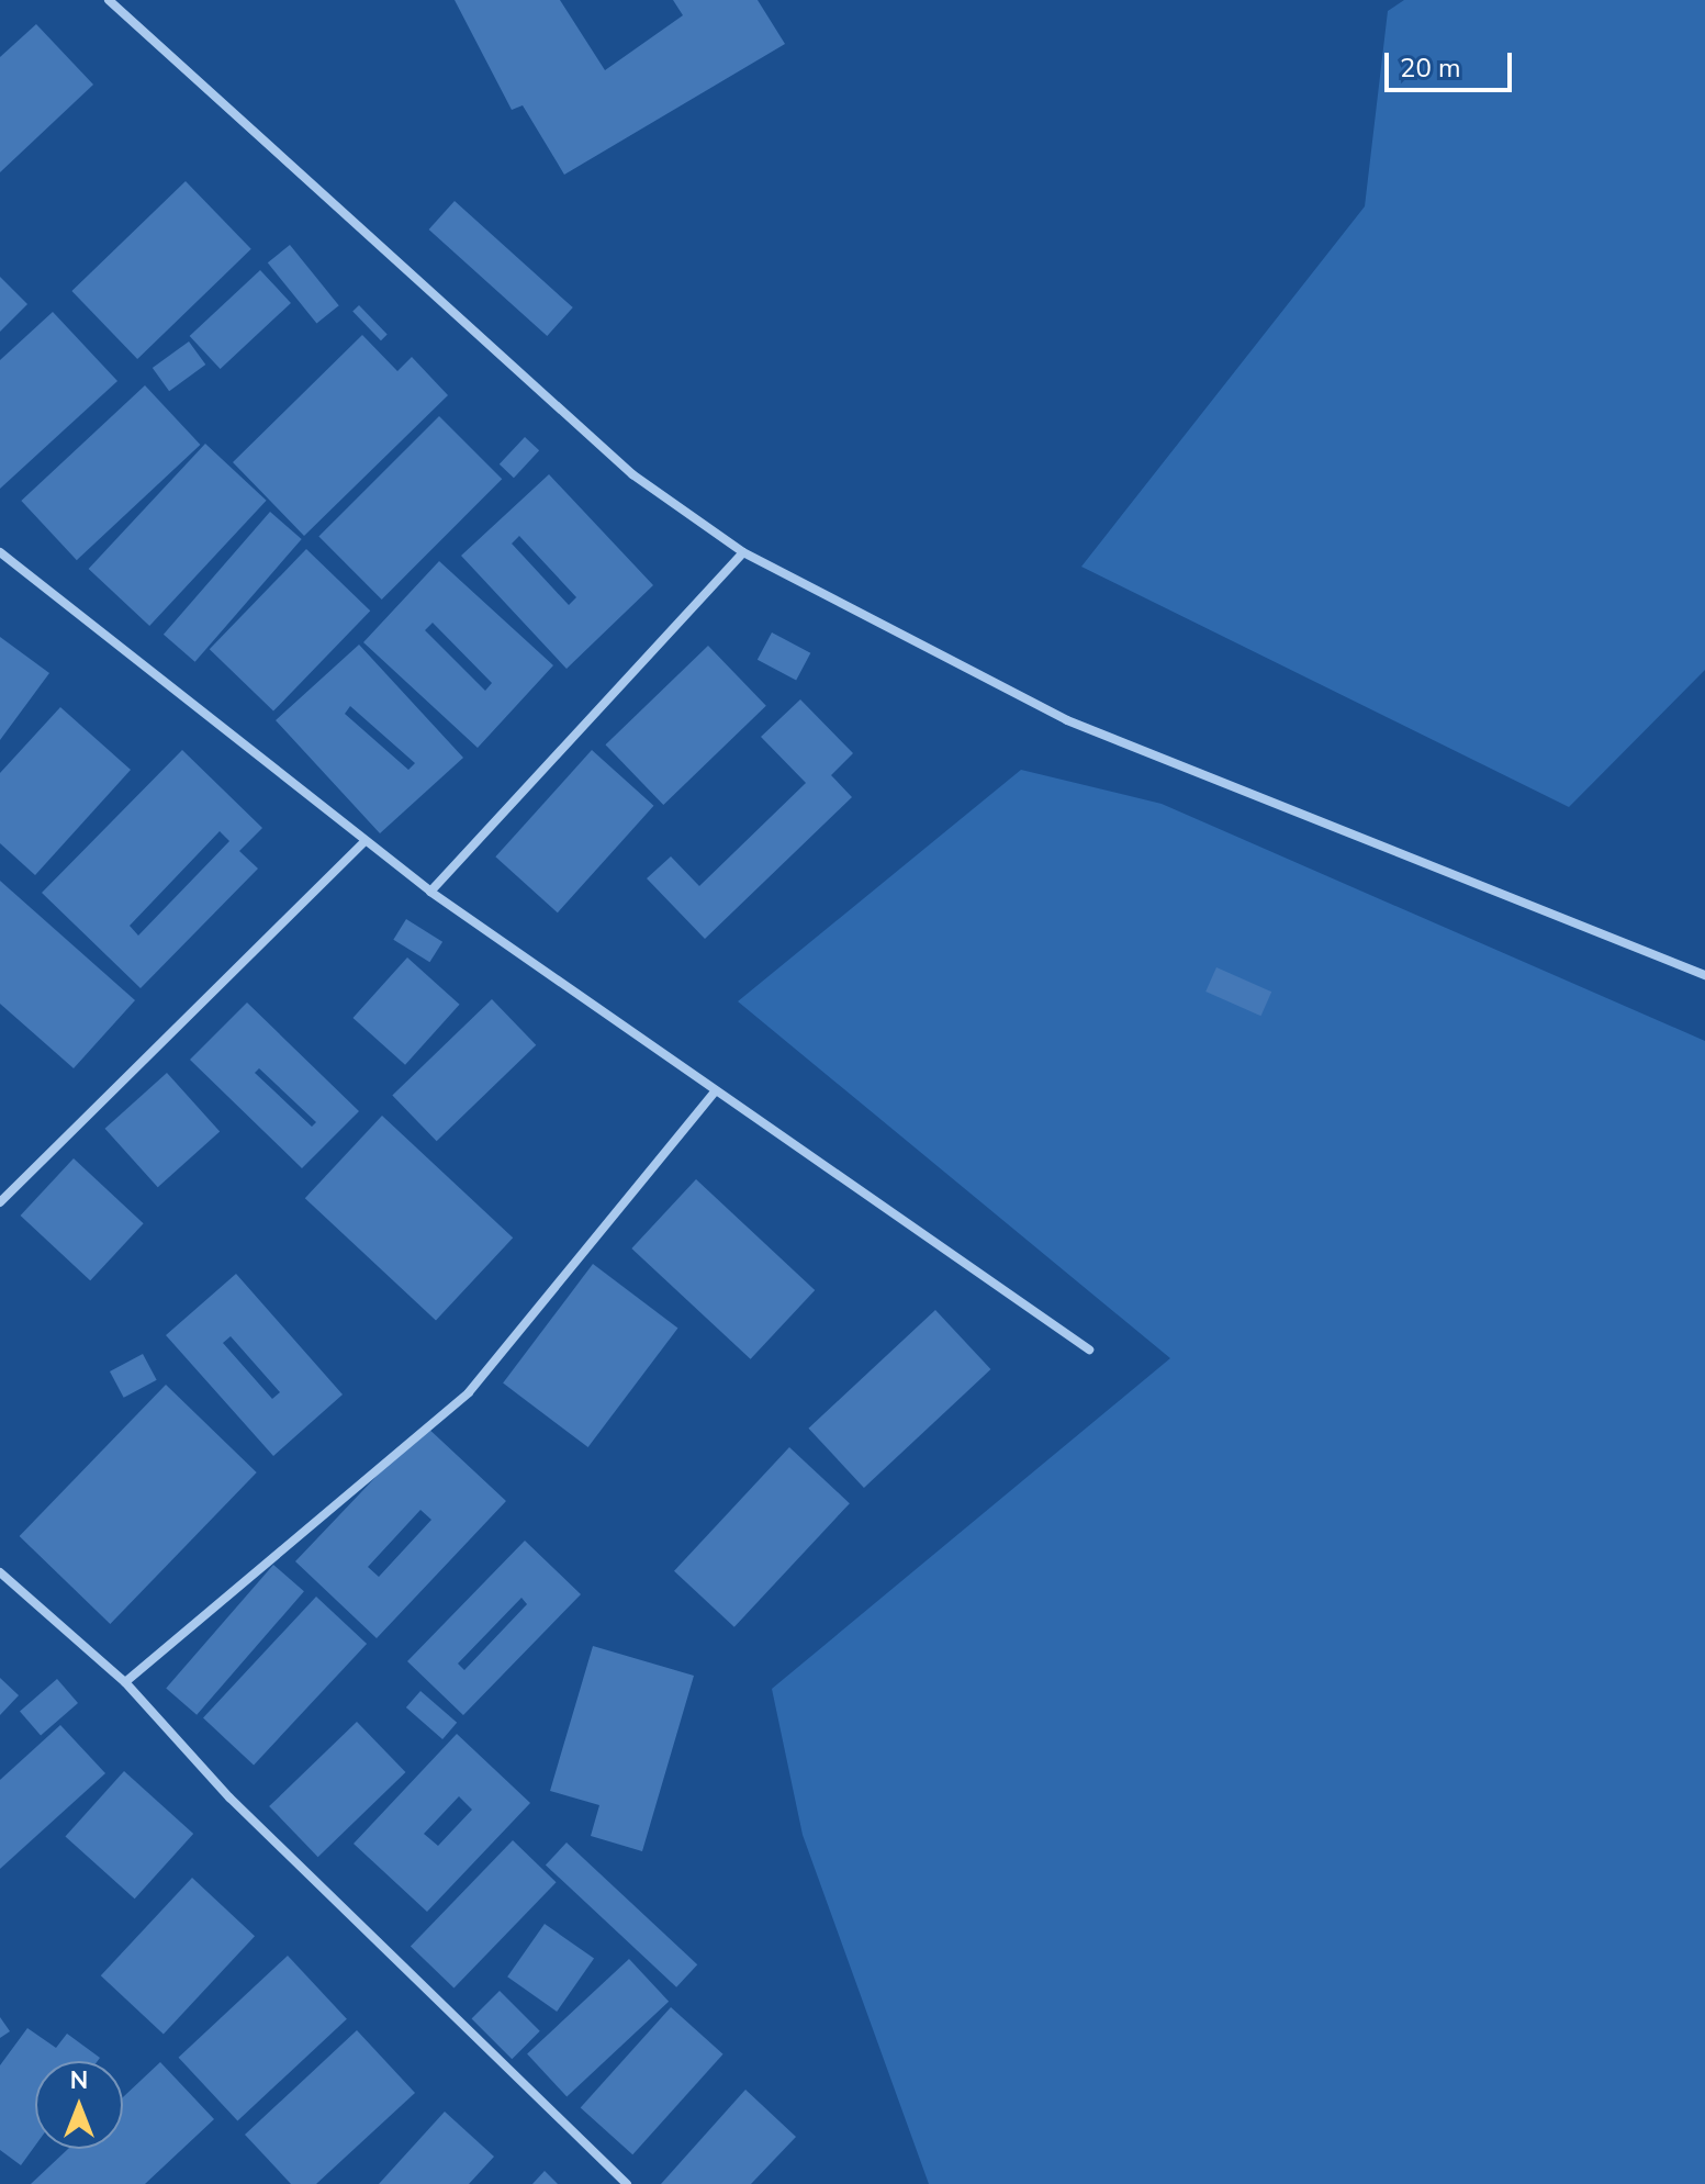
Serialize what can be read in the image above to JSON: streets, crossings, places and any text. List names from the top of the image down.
{
  "scale_bar": "20 m",
  "north": "top"
}
